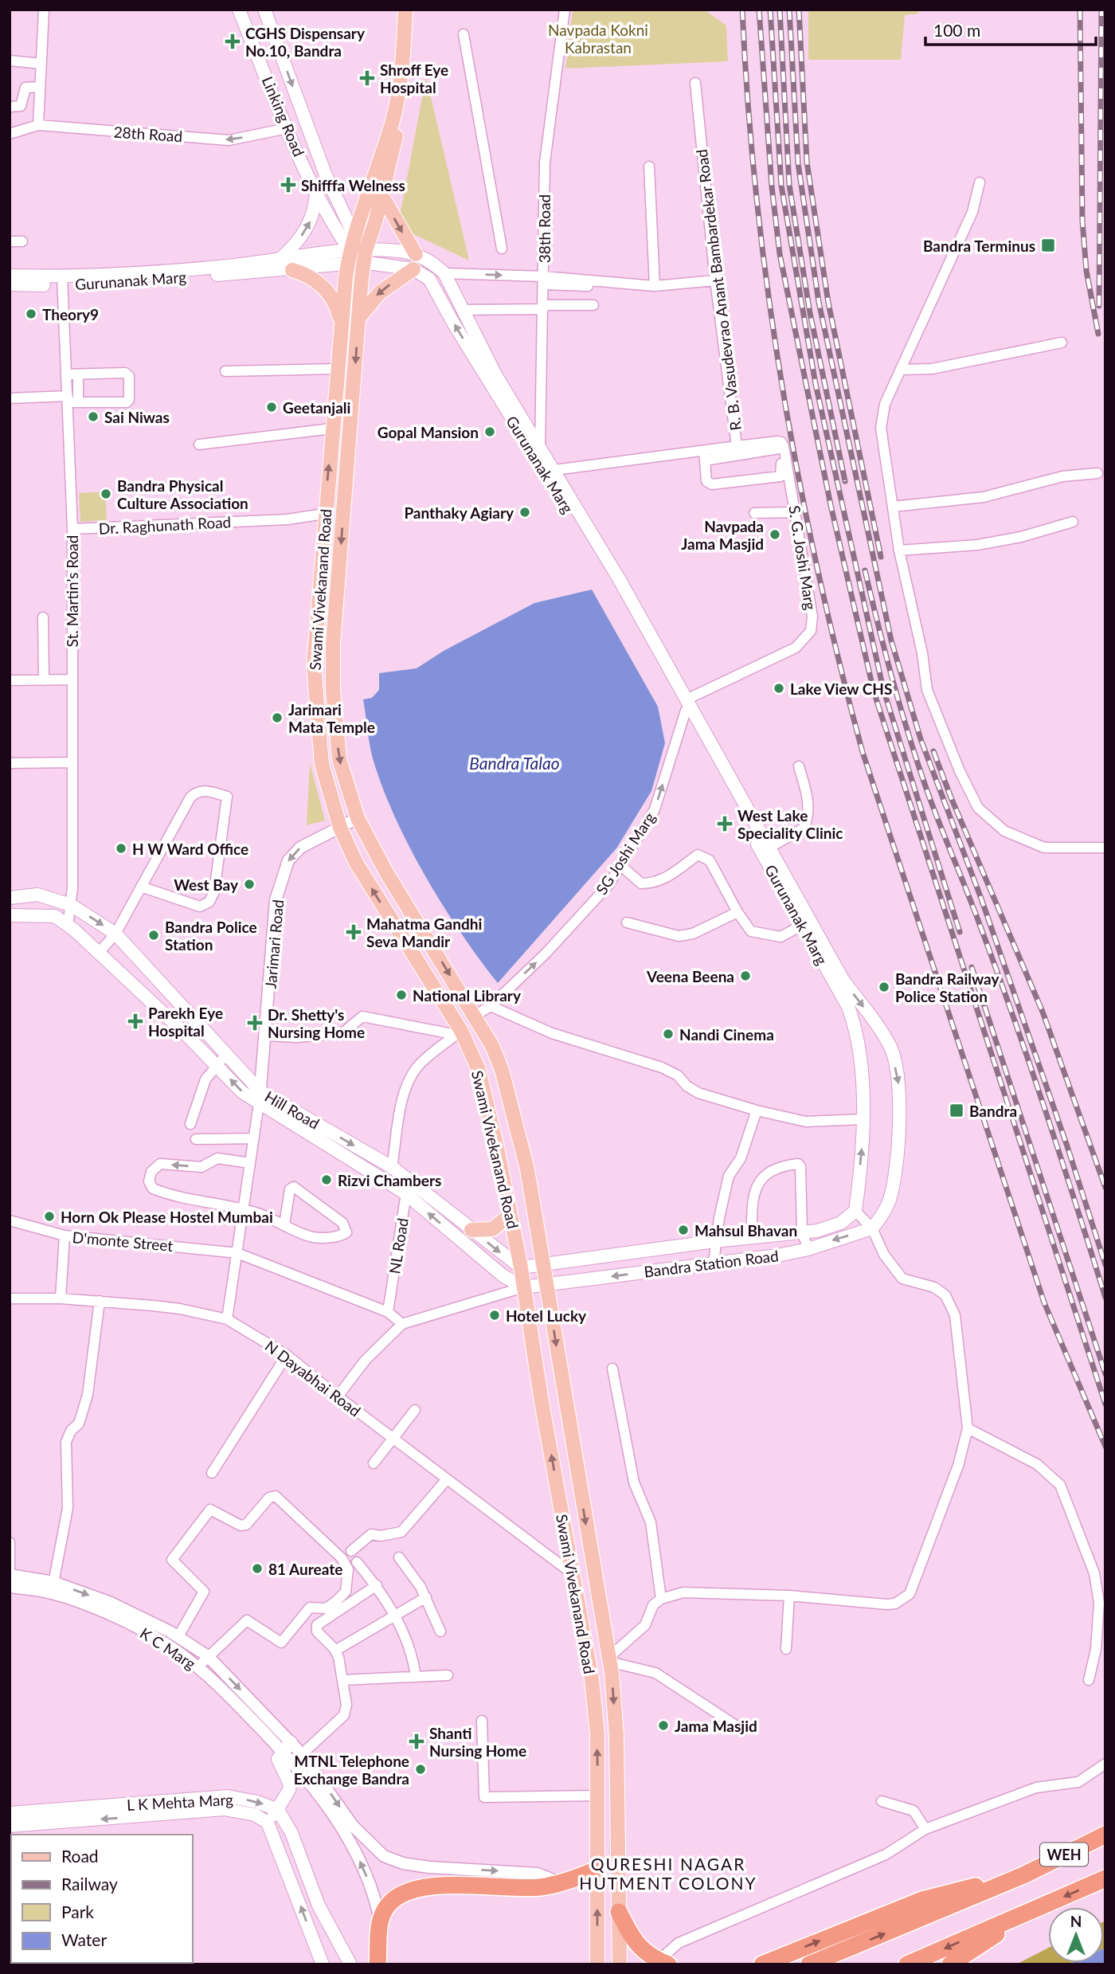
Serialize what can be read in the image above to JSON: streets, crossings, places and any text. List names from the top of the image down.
{
  "streets": {
    "highway": ["WEH"],
    "main road": [
      "Linking Road",
      "Gurunanak Marg",
      "Swami Vivekanand Road",
      "Hill Road",
      "Bandra Station Road",
      "L K Mehta Marg"
    ],
    "street": [
      "28th Road",
      "38th Road",
      "R. B. Vasudevrao Anant Bambardekar Road",
      "Dr. Raghunath Road",
      "S. G. Joshi Marg",
      "St. Martin's Road",
      "SG Joshi Marg",
      "Jarimari Road",
      "D'monte Street",
      "NL Road",
      "N Dayabhai Road",
      "K C Marg"
    ]
  },
  "crossings": [
    ["Linking Road", "28th Road"],
    ["Linking Road", "Gurunanak Marg"],
    ["Linking Road", "Swami Vivekanand Road"],
    ["38th Road", "Gurunanak Marg"],
    ["Gurunanak Marg", "R. B. Vasudevrao Anant Bambardekar Road"],
    ["Gurunanak Marg", "S. G. Joshi Marg"],
    ["Gurunanak Marg", "Swami Vivekanand Road"],
    ["Gurunanak Marg", "St. Martin's Road"],
    ["Gurunanak Marg", "SG Joshi Marg"],
    ["Gurunanak Marg", "Bandra Station Road"],
    ["Dr. Raghunath Road", "Swami Vivekanand Road"],
    ["Dr. Raghunath Road", "St. Martin's Road"],
    ["S. G. Joshi Marg", "SG Joshi Marg"],
    ["Swami Vivekanand Road", "SG Joshi Marg"],
    ["Swami Vivekanand Road", "Jarimari Road"],
    ["Swami Vivekanand Road", "Hill Road"],
    ["Swami Vivekanand Road", "Bandra Station Road"],
    ["Swami Vivekanand Road", "N Dayabhai Road"],
    ["St. Martin's Road", "Hill Road"],
    ["Jarimari Road", "Hill Road"],
    ["Hill Road", "NL Road"],
    ["Hill Road", "Bandra Station Road"],
    ["D'monte Street", "NL Road"]
  ],
  "one_way": ["28th Road", "SG Joshi Marg", "Jarimari Road"],
  "districts": ["QURESHI NAGAR HUTMENT COLONY"],
  "water": ["Bandra Talao"],
  "parks": ["Navpada Kokni Kabrastan"],
  "places": {
    "health": [
      "CGHS Dispensary No.10, Bandra",
      "Shroff Eye Hospital",
      "Shifffa Welness",
      "West Lake Speciality Clinic",
      "Mahatma Gandhi Seva Mandir",
      "Parekh Eye Hospital",
      "Dr. Shetty's Nursing Home",
      "Shanti Nursing Home"
    ],
    "transit": ["Bandra Terminus", "Bandra"],
    "other": [
      "Theory9",
      "Geetanjali",
      "Sai Niwas",
      "Gopal Mansion",
      "Bandra Physical Culture Association",
      "Panthaky Agiary",
      "Navpada Jama Masjid",
      "Lake View CHS",
      "Jarimari Mata Temple",
      "H W Ward Office",
      "West Bay",
      "Bandra Police Station",
      "Veena Beena",
      "Bandra Railway Police Station",
      "National Library",
      "Nandi Cinema",
      "Rizvi Chambers",
      "Horn Ok Please Hostel Mumbai",
      "Mahsul Bhavan",
      "Hotel Lucky",
      "81 Aureate",
      "Jama Masjid",
      "MTNL Telephone Exchange Bandra"
    ]
  },
  "legend": [
    "Road",
    "Railway",
    "Park",
    "Water"
  ],
  "scale_bar": "100 m",
  "north": "top"
}
